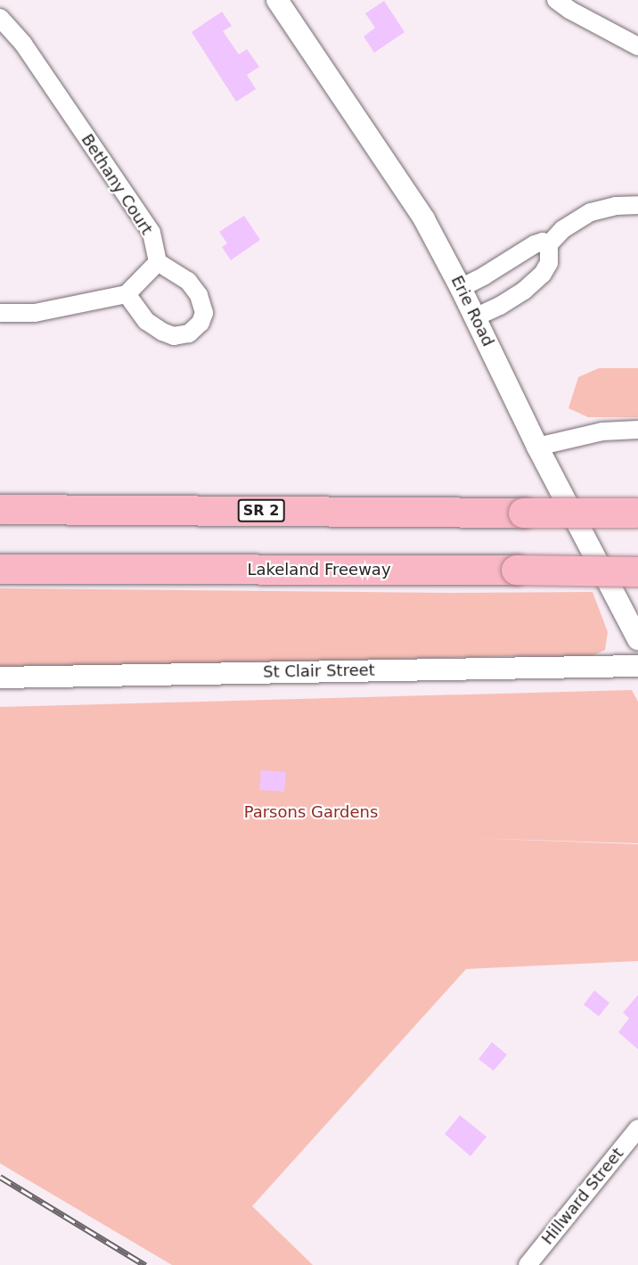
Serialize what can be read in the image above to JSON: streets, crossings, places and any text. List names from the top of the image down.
{
  "streets": {
    "highway": ["SR 2", "Lakeland Freeway"],
    "street": [
      "Bethany Court",
      "Erie Road",
      "St Clair Street",
      "Hillward Street"
    ]
  },
  "parks": ["Parsons Gardens"]
}
